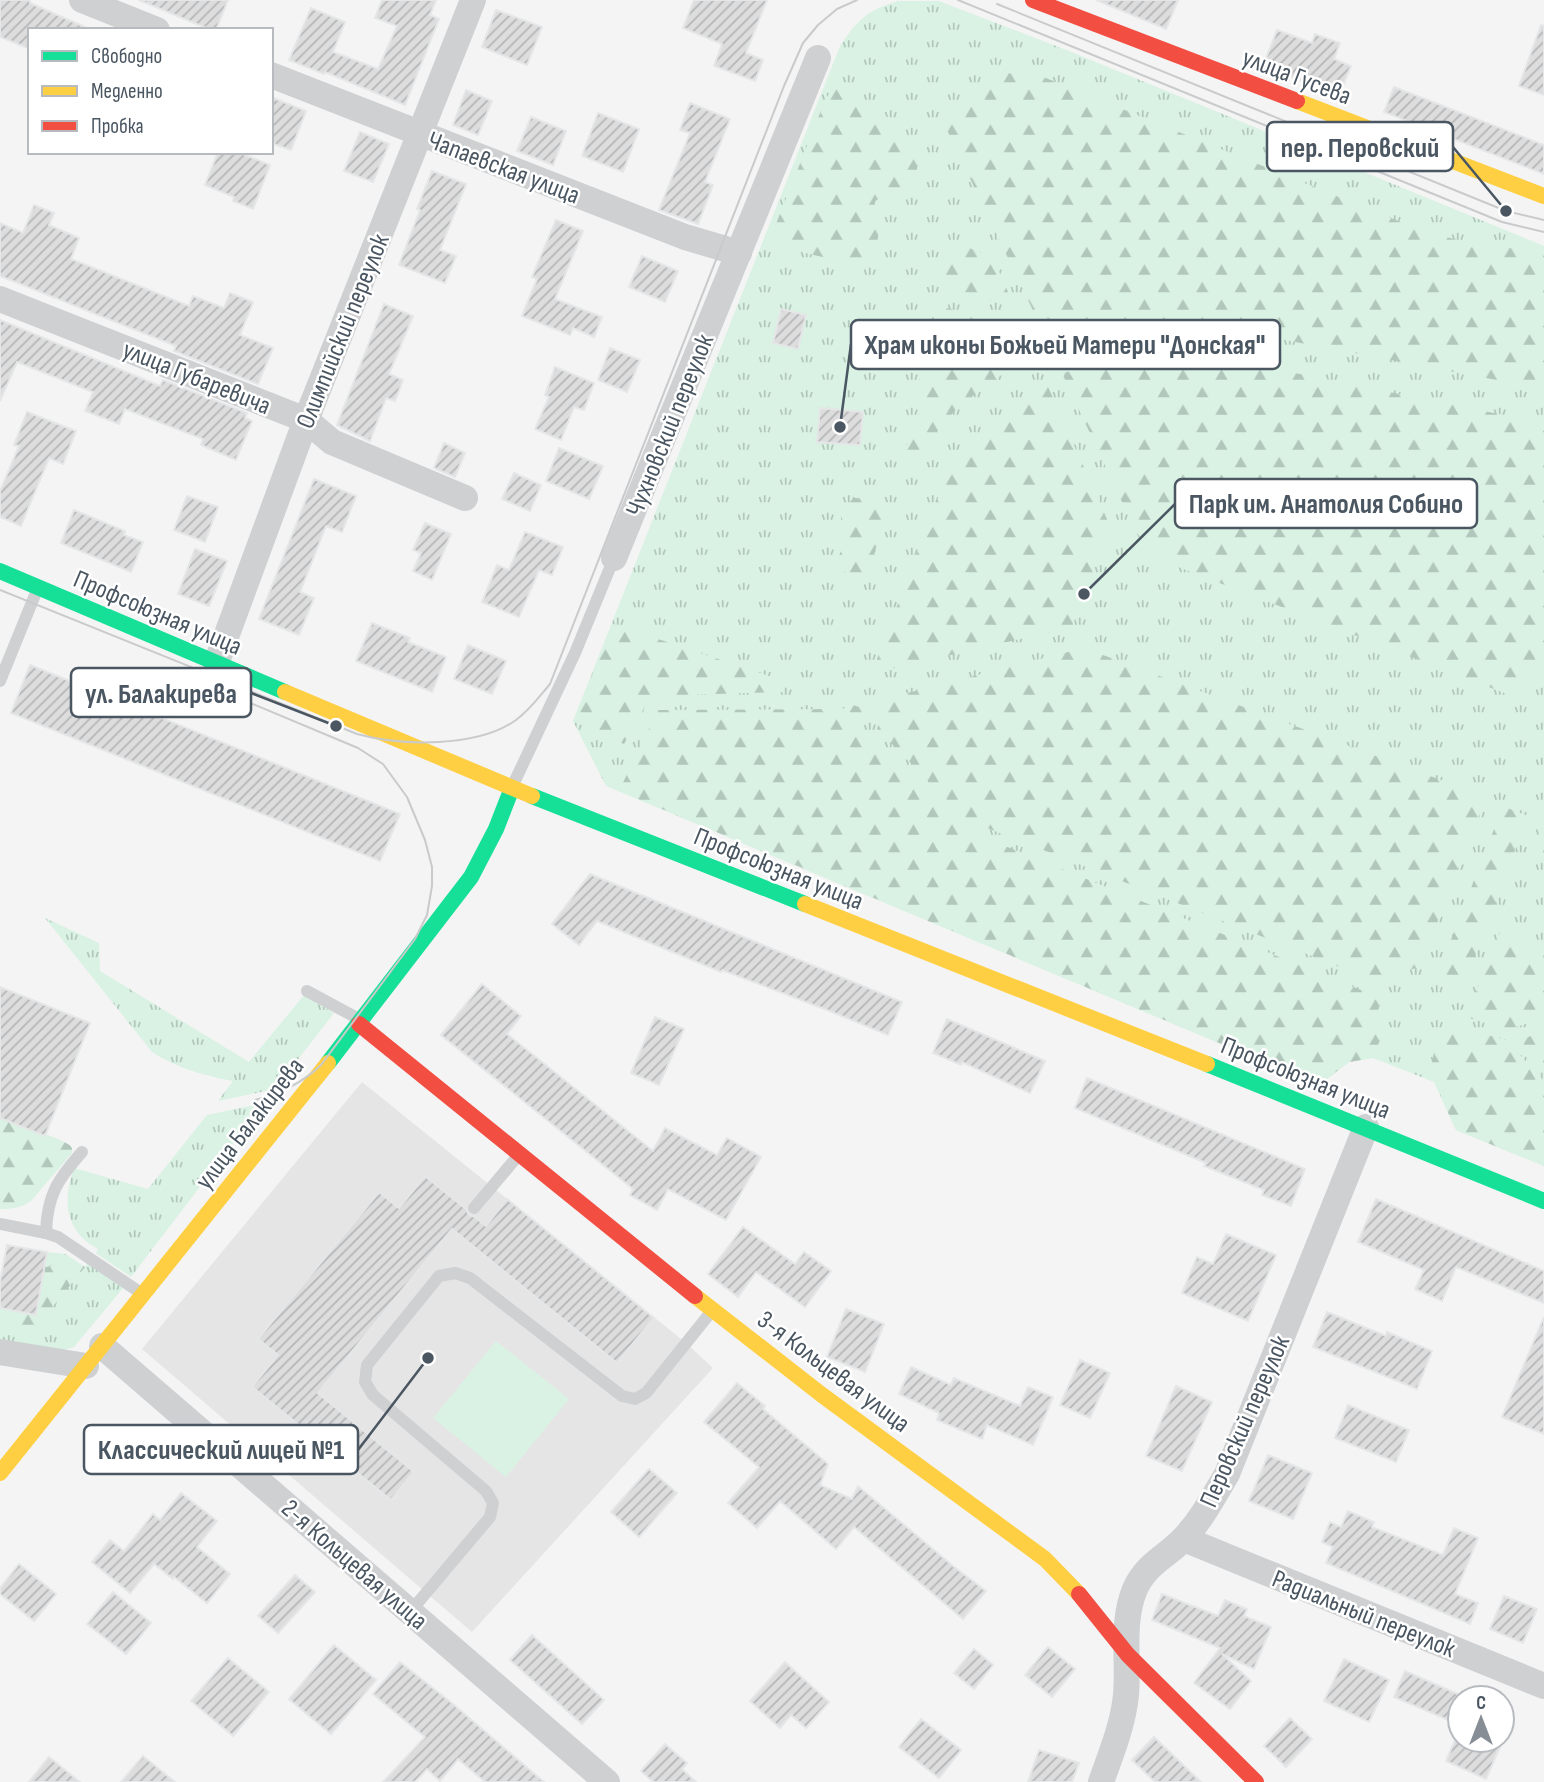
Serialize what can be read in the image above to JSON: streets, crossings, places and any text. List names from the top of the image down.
{
  "streets": {
    "street": [
      "улица Гусева",
      "Чапаевская улица",
      "Олимпийский переулок",
      "улица Губаревича",
      "Чухновский переулок",
      "Профсоюзная улица",
      "улица Балакирева",
      "3-я Кольцевая улица",
      "Перовский переулок",
      "2-я Кольцевая улица",
      "Радиальный переулок"
    ]
  },
  "crossings": [
    ["Чапаевская улица", "Олимпийский переулок"],
    ["Чапаевская улица", "Чухновский переулок"],
    ["Олимпийский переулок", "улица Губаревича"],
    ["Олимпийский переулок", "Профсоюзная улица"],
    ["Чухновский переулок", "Профсоюзная улица"],
    ["Чухновский переулок", "улица Балакирева"],
    ["Профсоюзная улица", "улица Балакирева"],
    ["Профсоюзная улица", "Перовский переулок"],
    ["улица Балакирева", "3-я Кольцевая улица"],
    ["улица Балакирева", "2-я Кольцевая улица"],
    ["3-я Кольцевая улица", "Перовский переулок"],
    ["Перовский переулок", "Радиальный переулок"]
  ],
  "places": [
    "пер. Перовский",
    "Храм иконы Божьей Матери \"Донская\"",
    "Парк им. Анатолия Собино",
    "ул. Балакирева",
    "Классический лицей №1"
  ],
  "legend": ["Свободно", "Медленно", "Пробка"],
  "north": "top"
}
